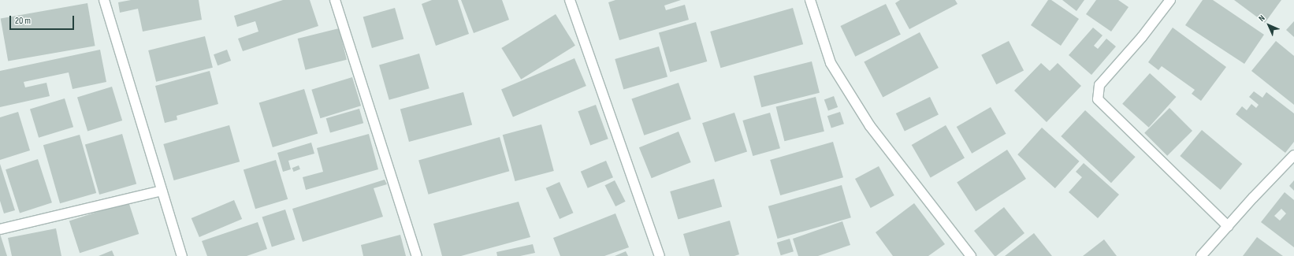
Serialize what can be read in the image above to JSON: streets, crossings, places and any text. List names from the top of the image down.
{
  "scale_bar": "20 m",
  "north": "top left"
}
